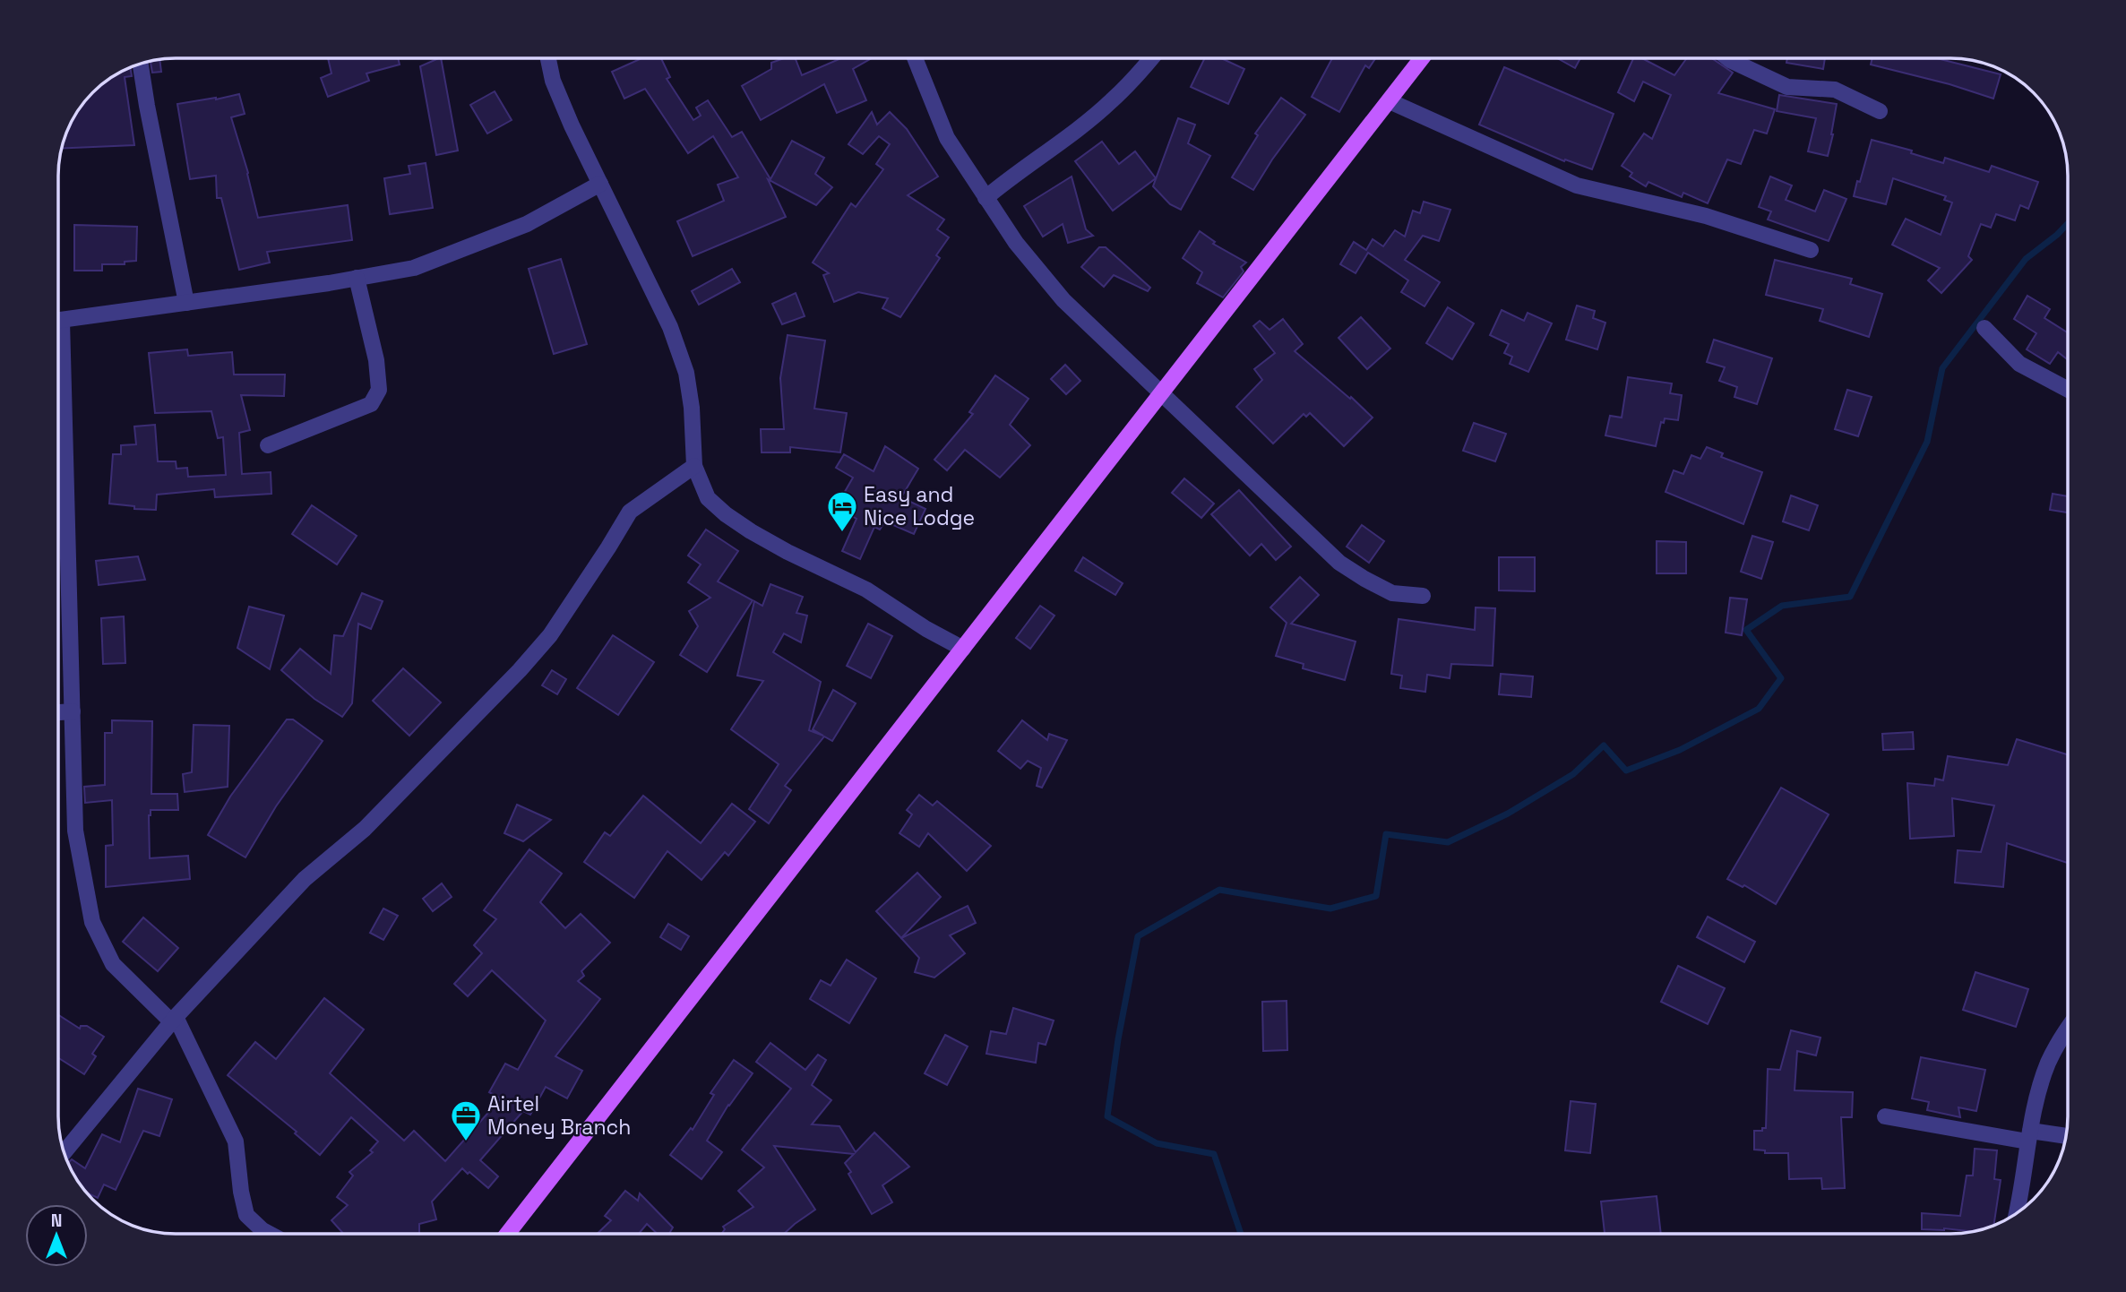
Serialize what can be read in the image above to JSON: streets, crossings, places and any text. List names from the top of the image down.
{
  "places": {
    "hotel": ["Easy and Nice Lodge"],
    "office": ["Airtel Money Branch"]
  },
  "north": "top"
}
